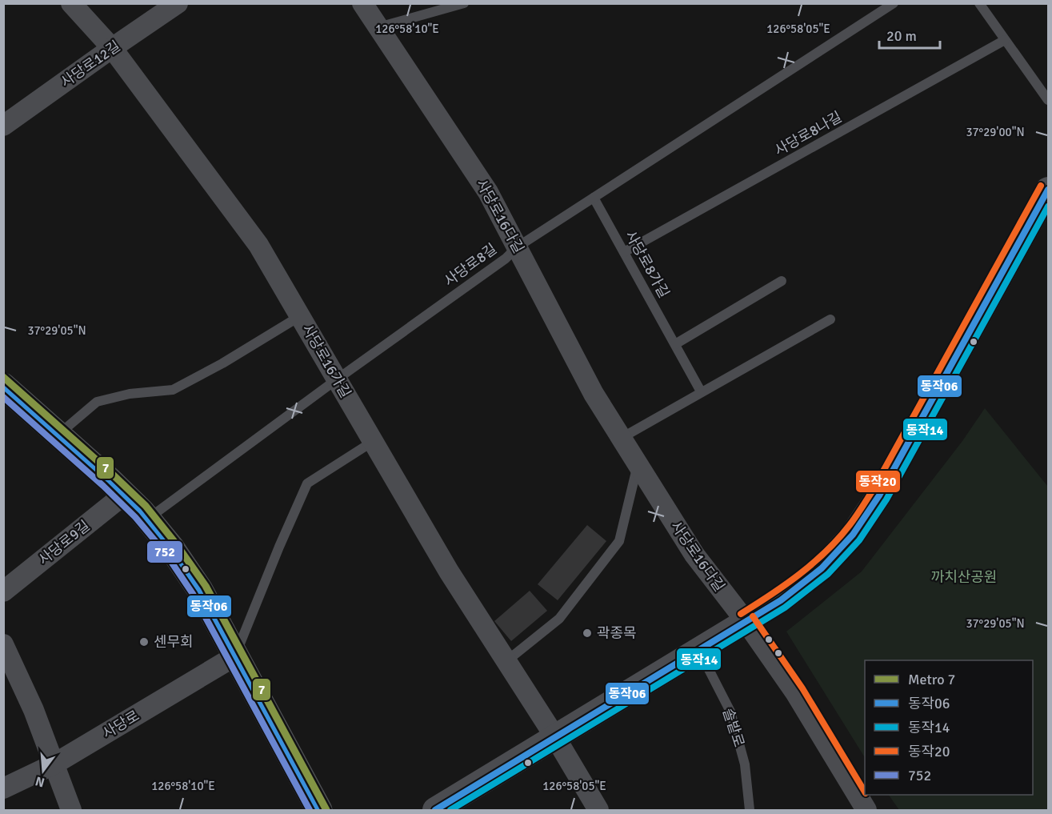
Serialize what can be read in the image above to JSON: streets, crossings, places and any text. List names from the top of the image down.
{
  "streets": {
    "street": [
      "사당로12길",
      "사당로16다길",
      "사당로16가길",
      "사당로9길",
      "사당로"
    ],
    "lane": [
      "사당로8나길",
      "사당로8가길",
      "사당로8길",
      "솔밭로"
    ]
  },
  "crossings": [
    ["사당로12길", "사당로16가길"],
    ["사당로8나길", "사당로8가길"],
    ["사당로16다길", "사당로8길"],
    ["사당로8가길", "사당로8길"],
    ["사당로8길", "사당로16가길"]
  ],
  "parks": ["까치산공원"],
  "places": ["곽종목", "센무회"],
  "lines": [
    "transit line 동작20",
    "transit line 동작06",
    "transit line 동작14",
    "metro line 7",
    "transit line 752"
  ],
  "legend": [
    "Metro 7",
    "동작06",
    "동작14",
    "동작20",
    "752"
  ],
  "scale_bar": "20 m",
  "north": "bottom",
  "coordinates": [
    "126°58'10\"E",
    "126°58'05\"E",
    "37°29'00\"N",
    "37°29'05\"N"
  ]
}
